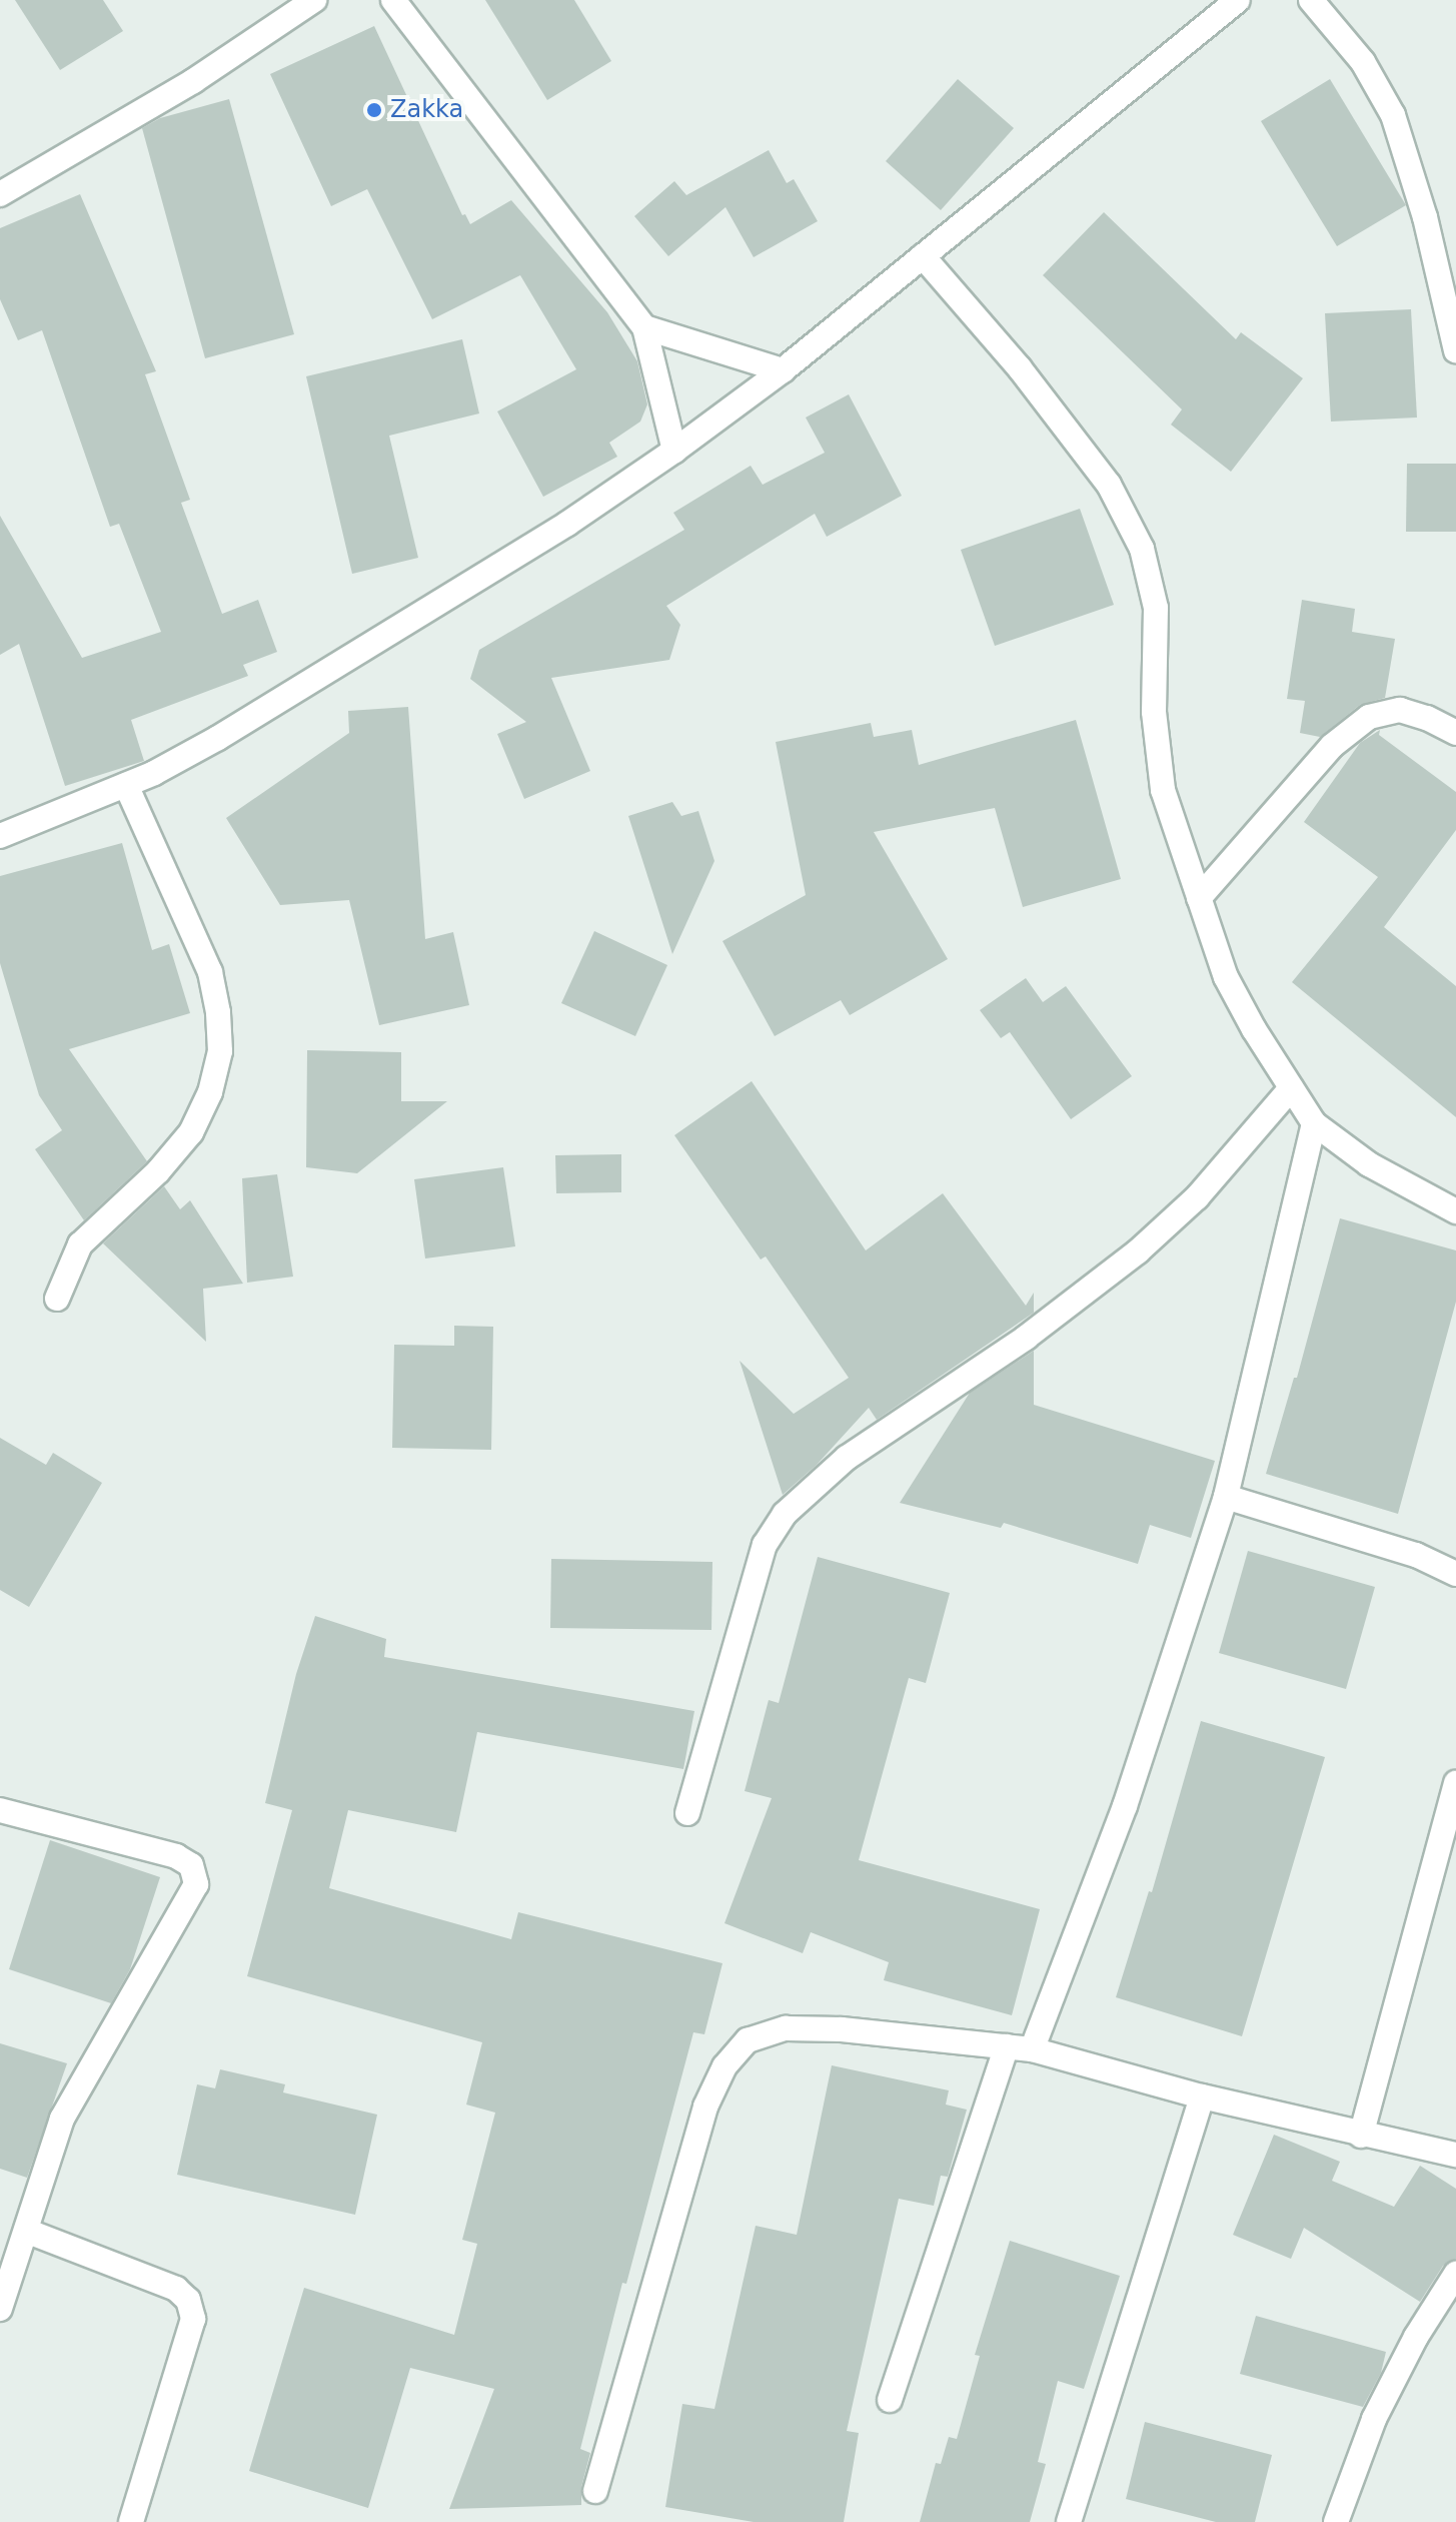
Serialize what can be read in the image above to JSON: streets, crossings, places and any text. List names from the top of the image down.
{
  "places": ["Zakka"]
}
